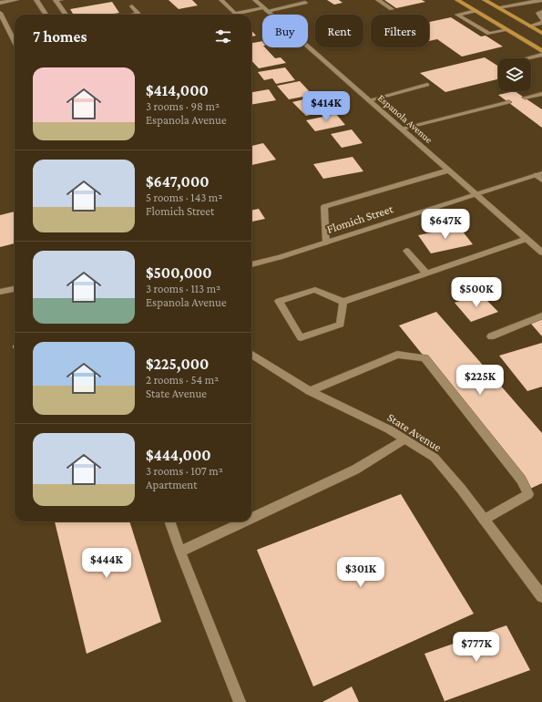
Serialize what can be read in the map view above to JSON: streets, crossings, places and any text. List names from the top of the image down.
{
  "streets": {
    "street": ["Espanola Avenue", "Flomich Street", "State Avenue"]
  },
  "crossings": [
    ["Espanola Avenue", "Flomich Street"]
  ],
  "page": {
    "chip": ["Buy", "Rent", "Filters"],
    "heading": "7 homes",
    "list": [
      {
        "name": "$414,000",
        "note": "3 rooms · 98 m² · Espanola Avenue"
      },
      {
        "name": "$647,000",
        "note": "5 rooms · 143 m² · Flomich Street"
      },
      {
        "name": "$500,000",
        "note": "3 rooms · 113 m² · Espanola Avenue"
      },
      {
        "name": "$225,000",
        "note": "2 rooms · 54 m² · State Avenue"
      },
      {
        "name": "$444,000",
        "note": "3 rooms · 107 m² · Apartment"
      }
    ],
    "price": [
      "$414K",
      "$647K",
      "$500K",
      "$225K",
      "$444K",
      "$301K",
      "$777K"
    ]
  }
}
